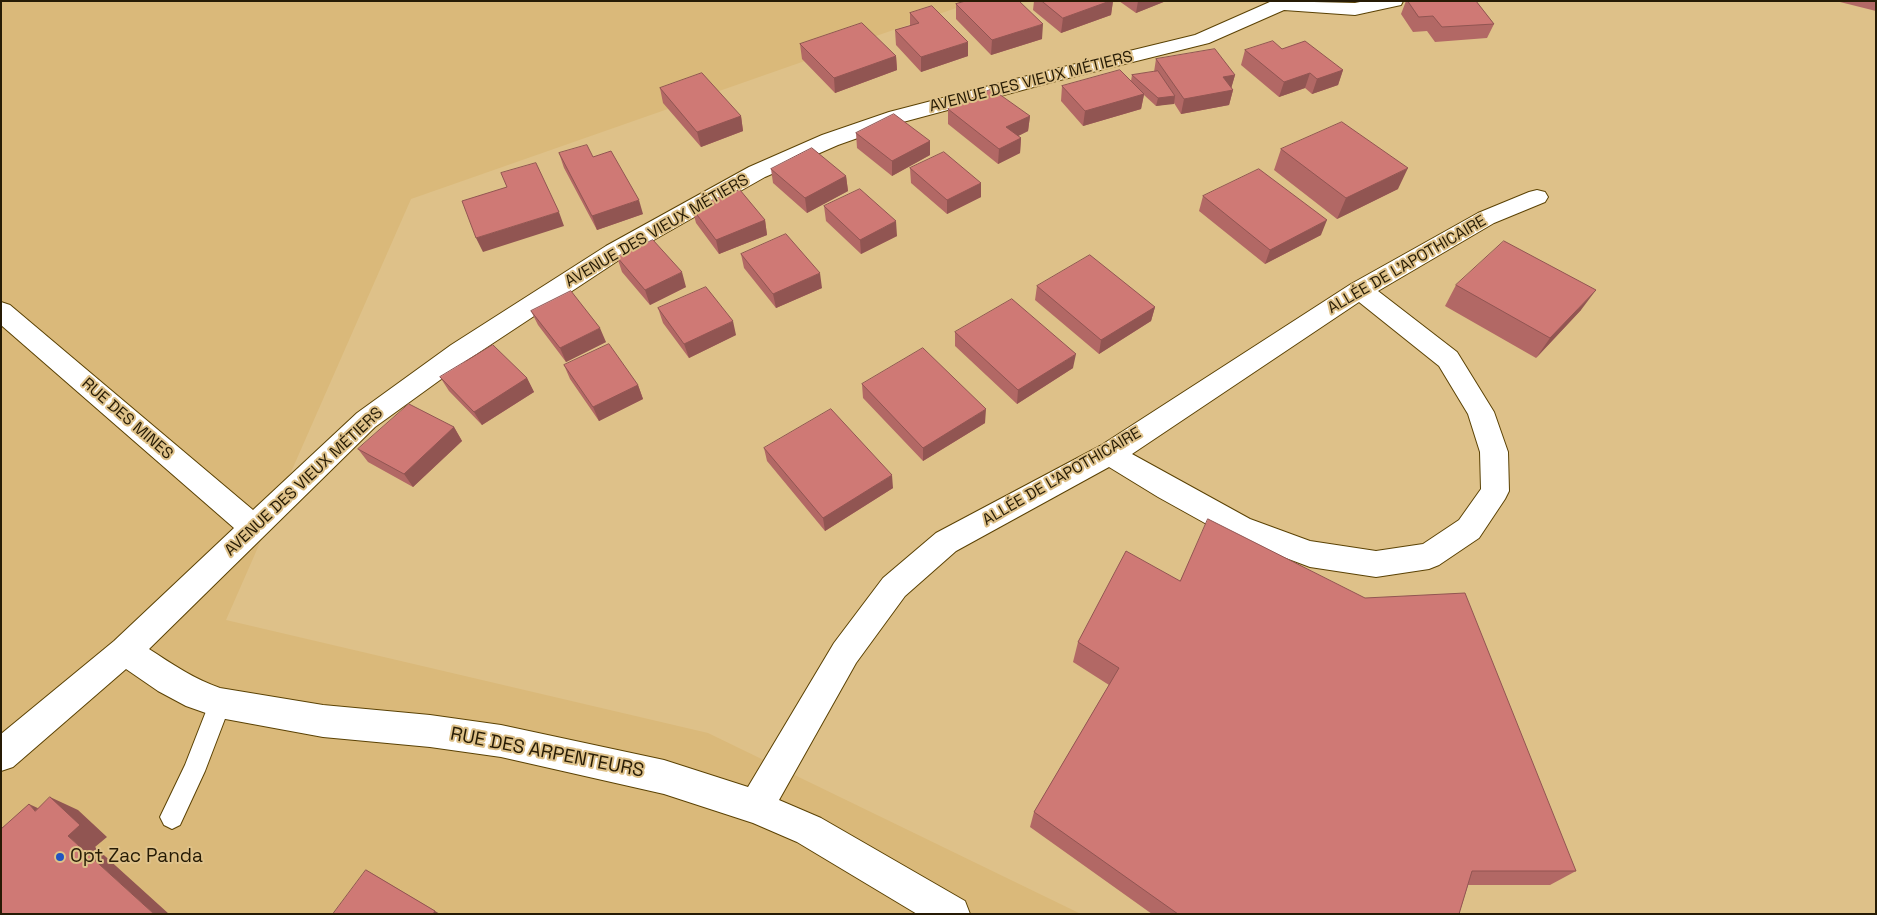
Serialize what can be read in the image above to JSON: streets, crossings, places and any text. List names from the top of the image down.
{
  "streets": {
    "street": [
      "AVENUE DES VIEUX MÉTIERS",
      "ALLÉE DE L'APOTHICAIRE",
      "RUE DES MINES",
      "RUE DES ARPENTEURS"
    ]
  },
  "crossings": [
    ["AVENUE DES VIEUX MÉTIERS", "RUE DES MINES"],
    ["AVENUE DES VIEUX MÉTIERS", "RUE DES ARPENTEURS"],
    ["ALLÉE DE L'APOTHICAIRE", "RUE DES ARPENTEURS"]
  ],
  "places": ["Opt Zac Panda"]
}
